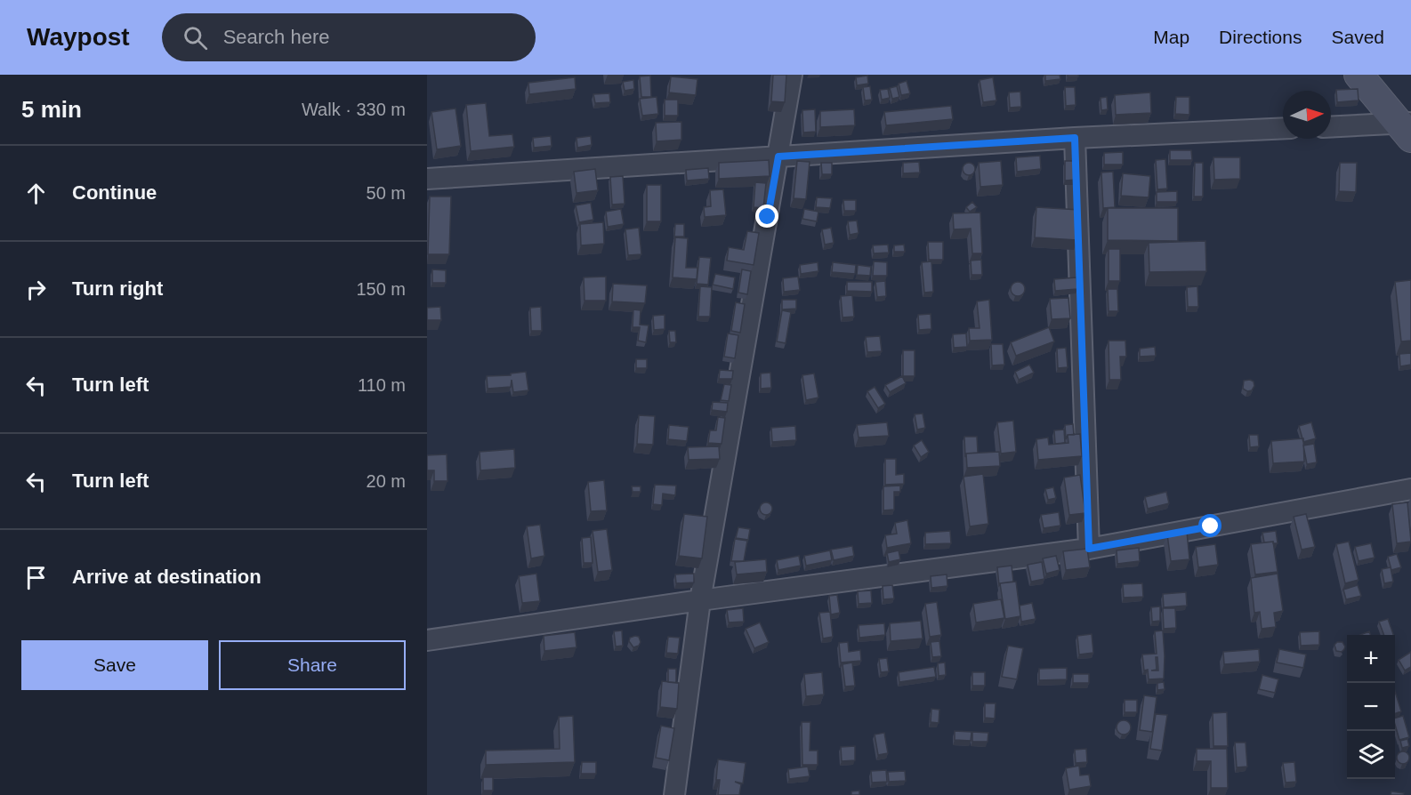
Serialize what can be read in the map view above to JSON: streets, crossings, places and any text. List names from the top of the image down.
{
  "north": "right",
  "page": {
    "header": "Waypost",
    "search": "Search here",
    "nav": ["Map", "Directions", "Saved"],
    "heading": ["5 min", "Walk · 330 m"],
    "list": [
      ["Continue", "50 m"],
      ["Turn right", "150 m"],
      ["Turn left", "110 m"],
      ["Turn left", "20 m"],
      "Arrive at destination"
    ],
    "buttons": ["Save", "Share"],
    "map_buttons": ["+", "−"]
  }
}
